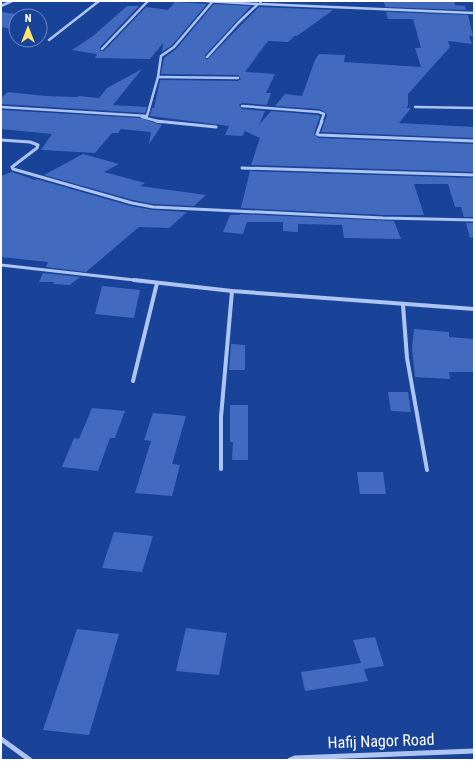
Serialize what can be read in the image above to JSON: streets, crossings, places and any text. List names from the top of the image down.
{
  "streets": {
    "street": ["Hafij Nagor Road"]
  },
  "north": "top"
}
